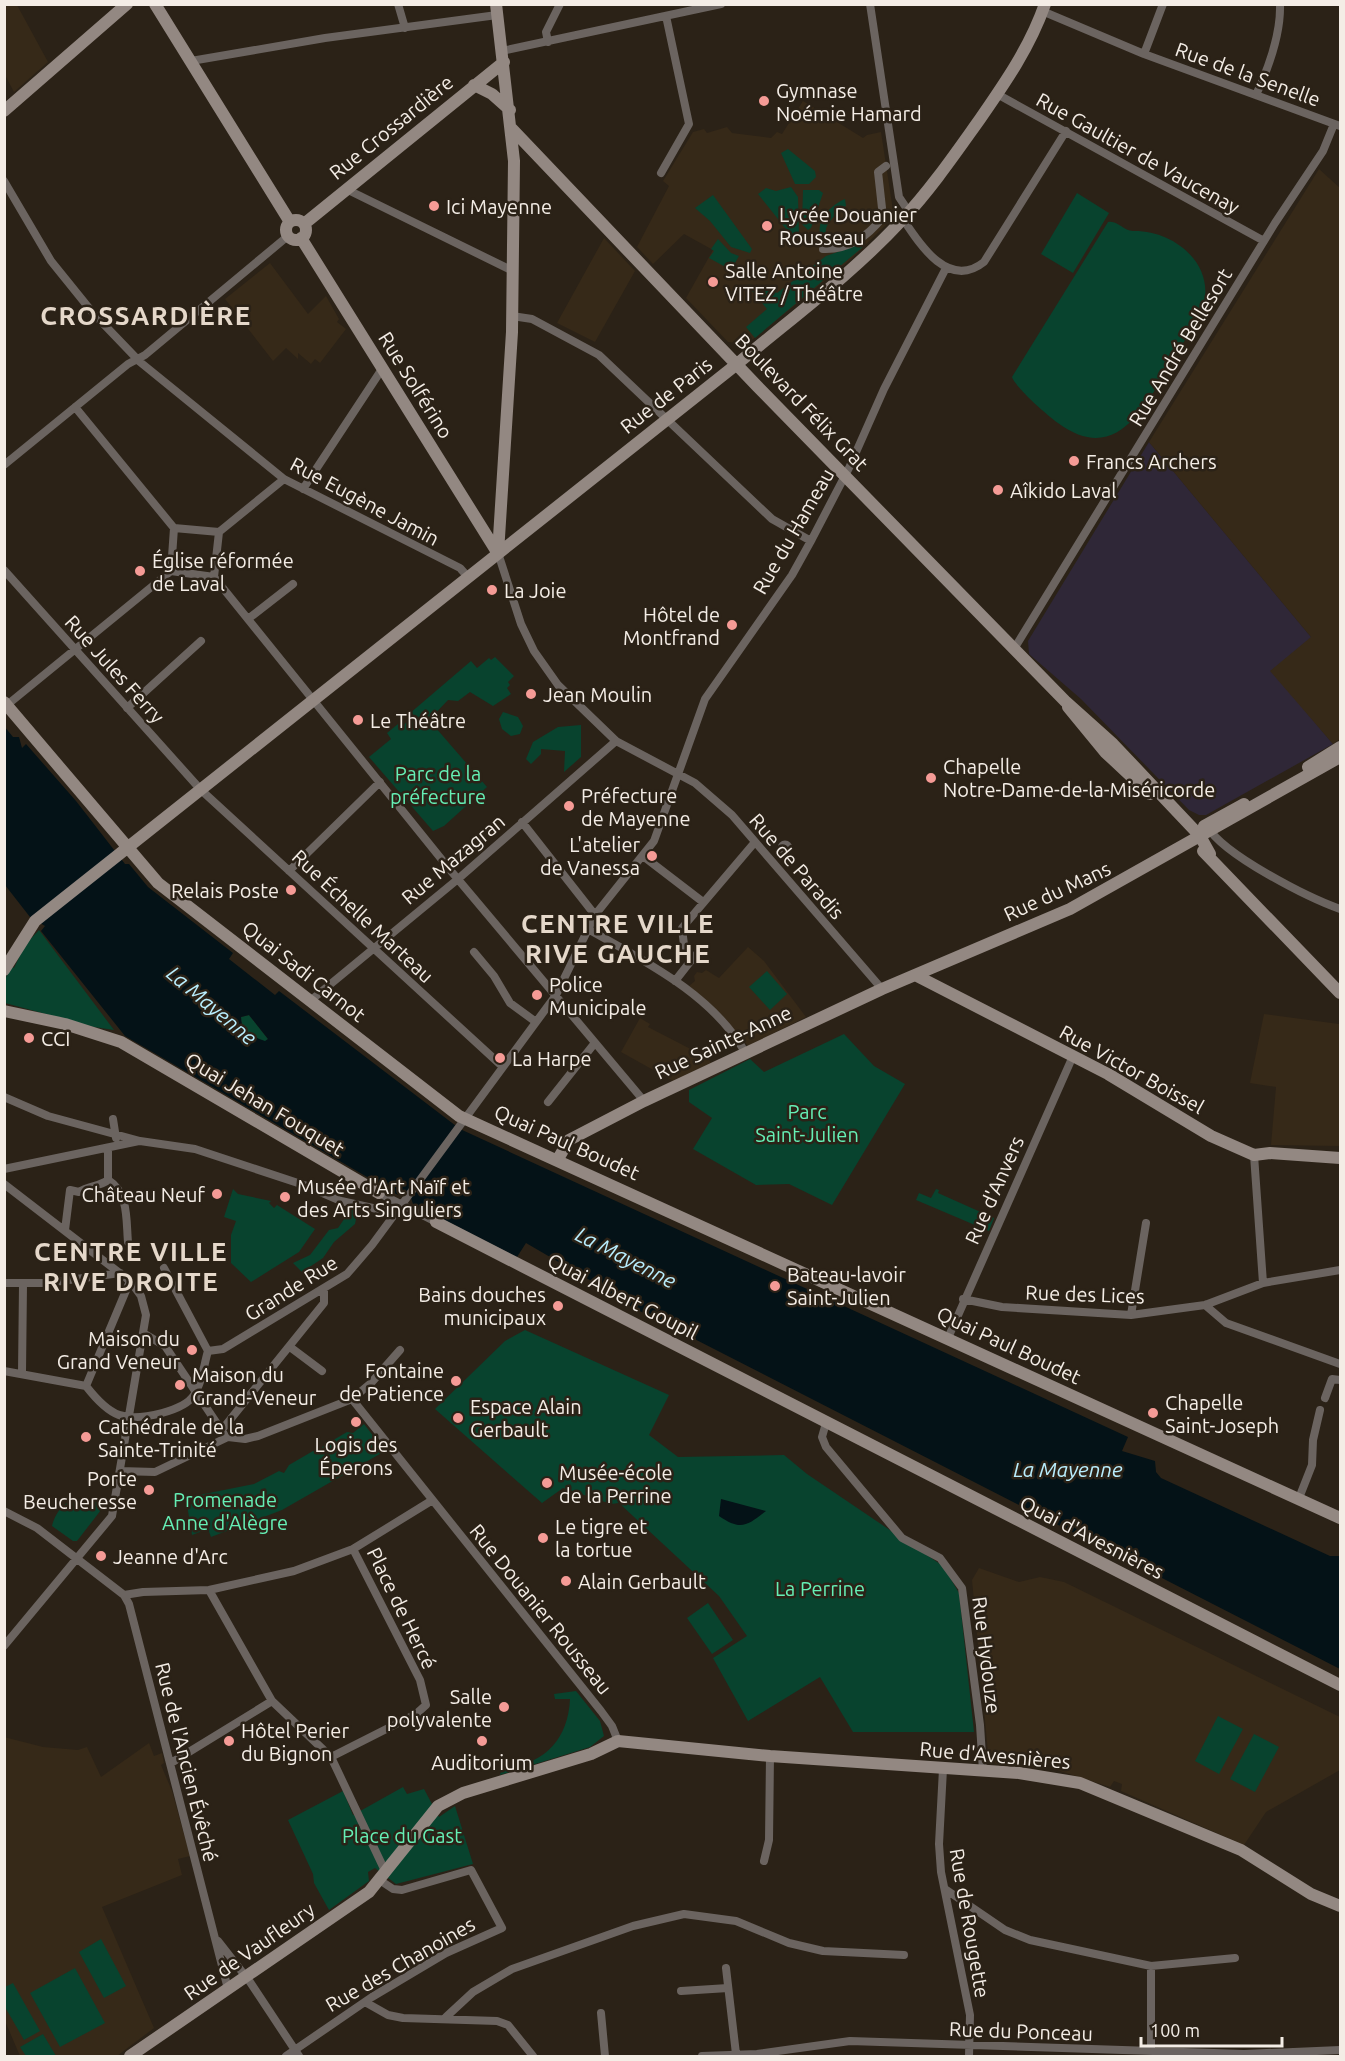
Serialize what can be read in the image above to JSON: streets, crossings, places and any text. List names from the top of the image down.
{
  "streets": {
    "street": [
      "Rue de la Senelle",
      "Rue Crossardière",
      "Rue Gaultier de Vaucenay",
      "Rue André Bellesort",
      "Rue Solférino",
      "Rue de Paris",
      "Boulevard Félix Grat",
      "Rue Eugène Jamin",
      "Rue du Hameau",
      "Rue Jules Ferry",
      "Rue Mazagran",
      "Rue de Paradis",
      "Rue du Mans",
      "Rue Échelle Marteau",
      "Quai Sadi Carnot",
      "Rue Sainte-Anne",
      "Rue Victor Boissel",
      "Quai Jehan Fouquet",
      "Quai Paul Boudet",
      "Rue d'Anvers",
      "Grande Rue",
      "Rue des Lices",
      "Quai Albert Goupil",
      "Quai d'Avesnières",
      "Place de Hercé",
      "Rue Douanier Rousseau",
      "Rue Hydouze",
      "Rue d'Avesnières",
      "Rue de l'Ancien Évêché",
      "Rue de Rougette",
      "Rue de Vaufleury",
      "Rue des Chanoines",
      "Rue du Ponceau"
    ]
  },
  "crossings": [
    ["Rue de la Senelle", "Rue André Bellesort"],
    ["Rue de la Senelle", "Rue de Paris"],
    ["Rue Crossardière", "Rue Solférino"],
    ["Rue Gaultier de Vaucenay", "Rue André Bellesort"],
    ["Rue Gaultier de Vaucenay", "Rue de Paris"],
    ["Rue André Bellesort", "Boulevard Félix Grat"],
    ["Rue Solférino", "Rue de Paris"],
    ["Rue Solférino", "Rue de Paradis"],
    ["Rue de Paris", "Boulevard Félix Grat"],
    ["Rue de Paris", "Rue Eugène Jamin"],
    ["Rue de Paris", "Rue Jules Ferry"],
    ["Rue de Paris", "Rue de Paradis"],
    ["Rue de Paris", "Rue Échelle Marteau"],
    ["Rue de Paris", "Quai Sadi Carnot"],
    ["Boulevard Félix Grat", "Rue du Hameau"],
    ["Boulevard Félix Grat", "Rue du Mans"],
    ["Rue du Hameau", "Rue de Paradis"],
    ["Rue du Hameau", "Grande Rue"],
    ["Rue Jules Ferry", "Rue Échelle Marteau"],
    ["Rue Mazagran", "Rue de Paradis"],
    ["Rue Mazagran", "Rue Échelle Marteau"],
    ["Rue Mazagran", "Quai Sadi Carnot"],
    ["Rue de Paradis", "Rue Sainte-Anne"],
    ["Rue du Mans", "Rue Sainte-Anne"],
    ["Rue du Mans", "Rue Victor Boissel"],
    ["Rue Échelle Marteau", "Grande Rue"],
    ["Quai Sadi Carnot", "Quai Paul Boudet"],
    ["Quai Sadi Carnot", "Grande Rue"],
    ["Rue Sainte-Anne", "Rue Victor Boissel"],
    ["Rue Sainte-Anne", "Quai Paul Boudet"],
    ["Rue Victor Boissel", "Rue d'Anvers"],
    ["Quai Jehan Fouquet", "Grande Rue"],
    ["Quai Jehan Fouquet", "Quai Albert Goupil"],
    ["Quai Paul Boudet", "Rue d'Anvers"],
    ["Quai Paul Boudet", "Grande Rue"],
    ["Rue d'Anvers", "Rue des Lices"],
    ["Grande Rue", "Quai Albert Goupil"],
    ["Quai Albert Goupil", "Quai d'Avesnières"],
    ["Quai Albert Goupil", "Rue Hydouze"],
    ["Quai d'Avesnières", "Rue Hydouze"],
    ["Place de Hercé", "Rue Douanier Rousseau"],
    ["Rue Douanier Rousseau", "Rue d'Avesnières"],
    ["Rue Douanier Rousseau", "Rue de Vaufleury"],
    ["Rue Hydouze", "Rue d'Avesnières"],
    ["Rue d'Avesnières", "Rue de Rougette"],
    ["Rue d'Avesnières", "Rue de Vaufleury"],
    ["Rue de l'Ancien Évêché", "Rue de Vaufleury"],
    ["Rue de l'Ancien Évêché", "Rue des Chanoines"],
    ["Rue de Rougette", "Rue du Ponceau"],
    ["Rue de Vaufleury", "Rue des Chanoines"]
  ],
  "districts": ["CROSSARDIÈRE", "CENTRE VILLE RIVE GAUCHE", "CENTRE VILLE RIVE DROITE"],
  "water": ["La Mayenne"],
  "parks": [
    "Parc de la préfecture",
    "Parc Saint-Julien",
    "Promenade Anne d'Alègre",
    "La Perrine",
    "Place du Gast"
  ],
  "places": [
    "Gymnase Noémie Hamard",
    "Ici Mayenne",
    "Lycée Douanier Rousseau",
    "Salle Antoine VITEZ / Théâtre",
    "Francs Archers",
    "Aîkido Laval",
    "Église réformée de Laval",
    "La Joie",
    "Hôtel de Montfrand",
    "Jean Moulin",
    "Le Théâtre",
    "Chapelle Notre-Dame-de-la-Miséricorde",
    "Préfecture de Mayenne",
    "L'atelier de Vanessa",
    "Relais Poste",
    "Police Municipale",
    "CCI",
    "La Harpe",
    "Château Neuf",
    "Musée d'Art Naïf et des Arts Singuliers",
    "Bateau-lavoir Saint-Julien",
    "Bains douches municipaux",
    "Maison du Grand Veneur",
    "Fontaine de Patience",
    "Maison du Grand-Veneur",
    "Chapelle Saint-Joseph",
    "Espace Alain Gerbault",
    "Logis des Éperons",
    "Cathédrale de la Sainte-Trinité",
    "Musée-école de la Perrine",
    "Porte Beucheresse",
    "Le tigre et la tortue",
    "Jeanne d'Arc",
    "Alain Gerbault",
    "Salle polyvalente",
    "Hôtel Perier du Bignon",
    "Auditorium"
  ],
  "scale_bar": "100 m"
}
